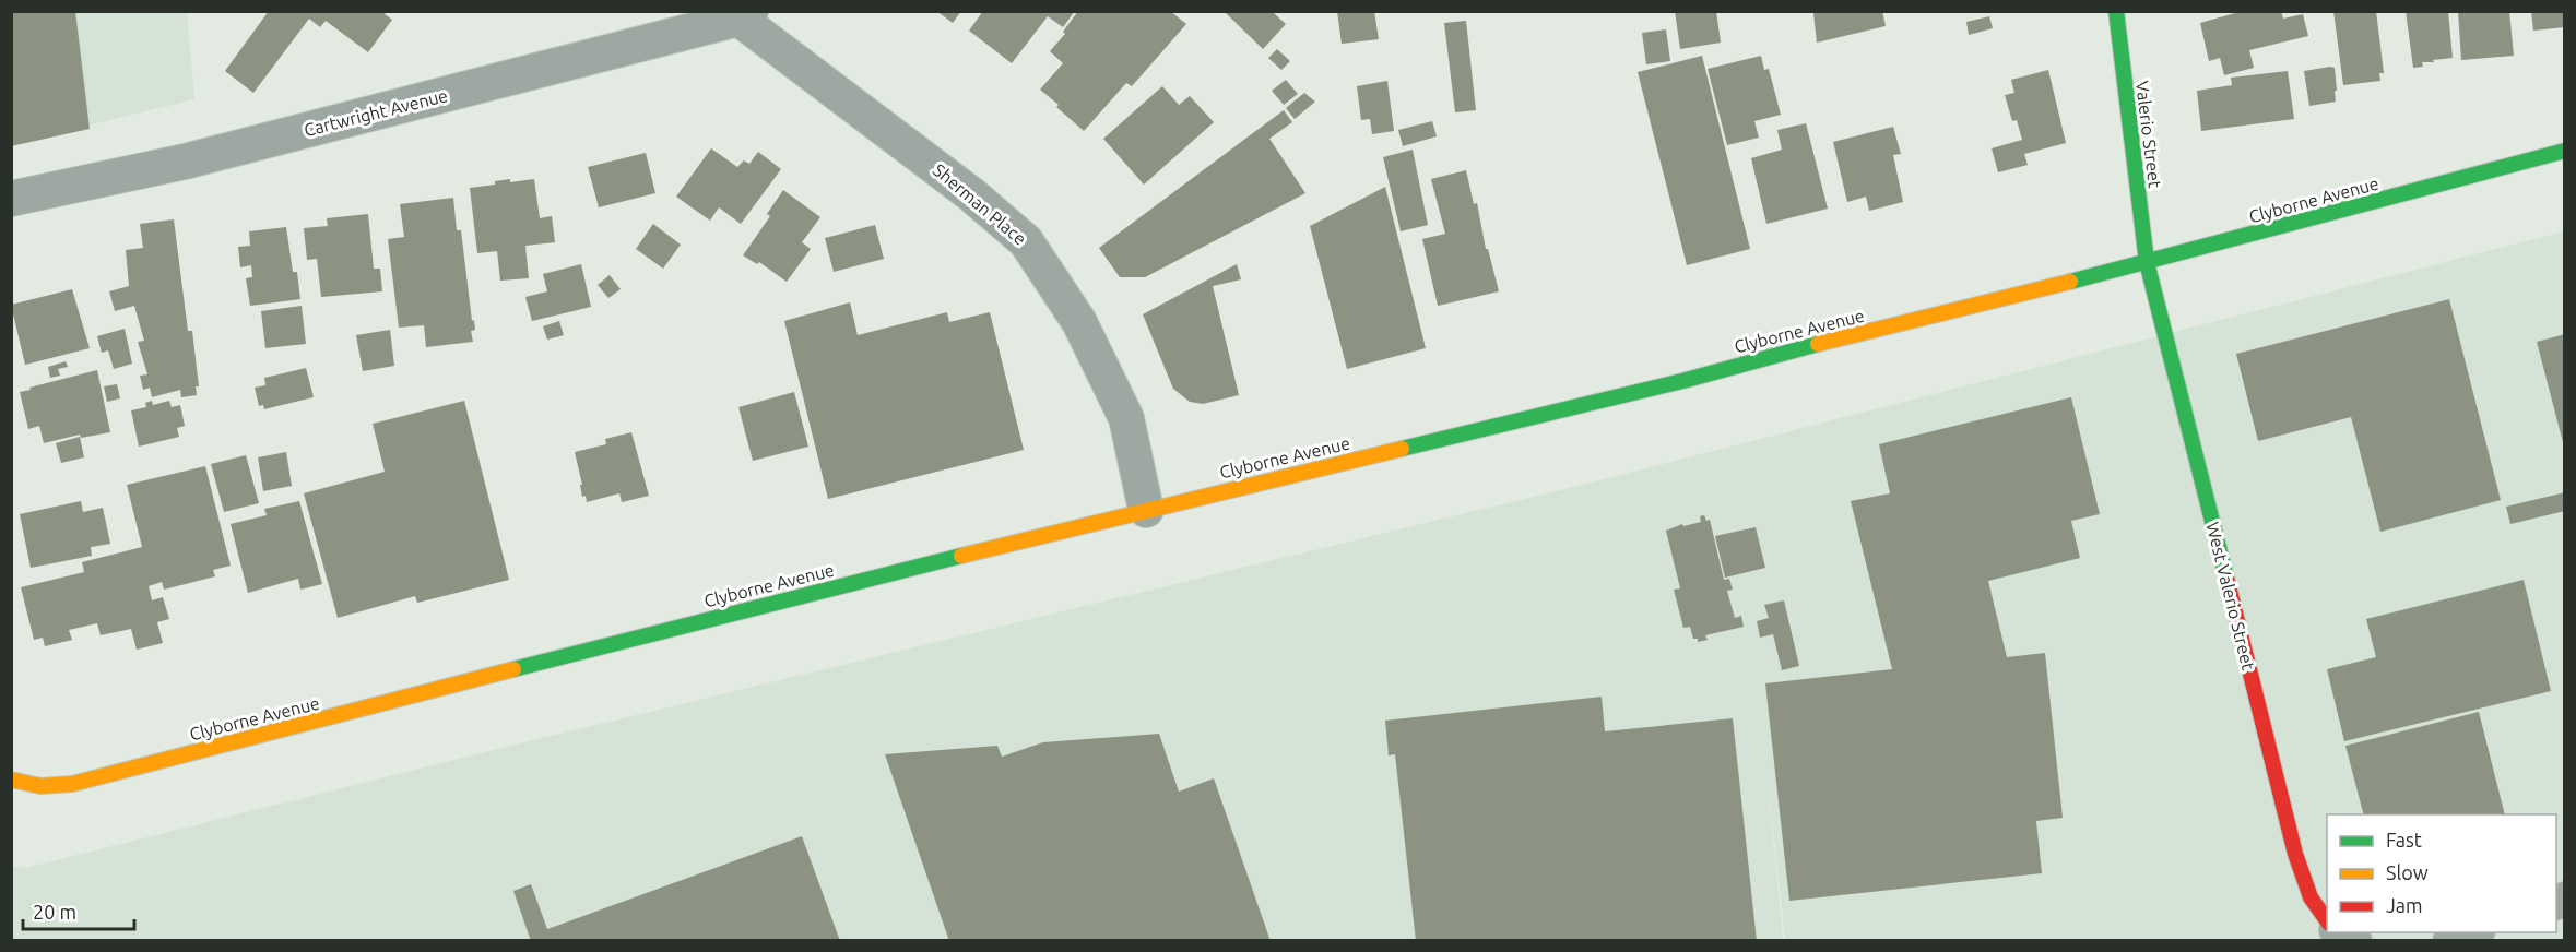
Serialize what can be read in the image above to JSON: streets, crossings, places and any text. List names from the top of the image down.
{
  "streets": {
    "main road": ["Valerio Street", "Clyborne Avenue", "West Valerio Street"],
    "street": ["Cartwright Avenue", "Sherman Place"]
  },
  "crossings": [
    ["Cartwright Avenue", "Sherman Place"],
    ["Valerio Street", "Clyborne Avenue"],
    ["Valerio Street", "West Valerio Street"],
    ["Clyborne Avenue", "Sherman Place"],
    ["Clyborne Avenue", "West Valerio Street"]
  ],
  "legend": ["Fast", "Slow", "Jam"],
  "scale_bar": "20 m"
}
